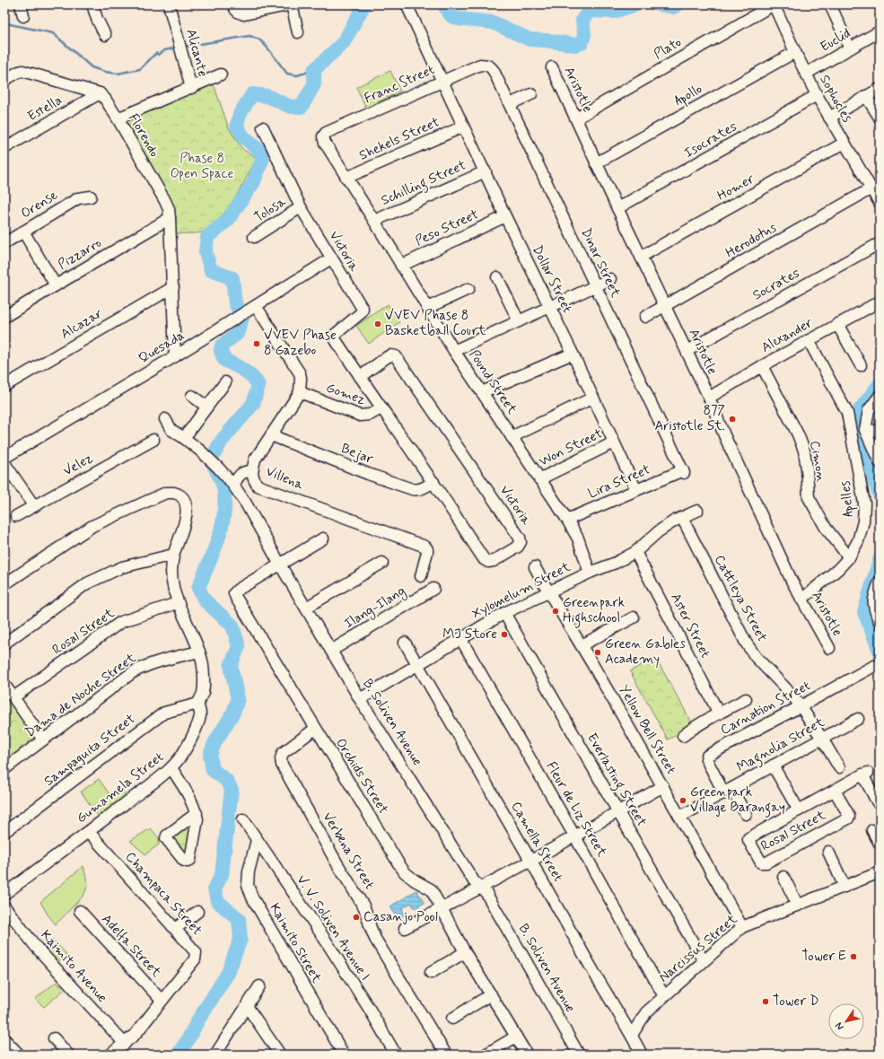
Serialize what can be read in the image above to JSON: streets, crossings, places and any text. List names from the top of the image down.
{
  "streets": {
    "street": [
      "Euclid",
      "Plato",
      "Alicante",
      "Franc Street",
      "Aristotle",
      "Apollo",
      "Sophocles",
      "Estella",
      "Florendo",
      "Shekels Street",
      "Isocrates",
      "Schilling Street",
      "Homer",
      "Orense",
      "Tolosa",
      "Peso Street",
      "Herodotus",
      "Victoria",
      "Pizzarro",
      "Dinar Street",
      "Dollar Street",
      "Socrates",
      "Alcazar",
      "Alexander",
      "Quesada",
      "Pound Street",
      "Gomez",
      "Won Street",
      "Bejar",
      "Cimon",
      "Velez",
      "Villena",
      "Lira Street",
      "Apelles",
      "Xylomelum Street",
      "Cattleya Street",
      "Ilang-Ilang",
      "Aster Street",
      "Rosal Street",
      "Dama de Noche Street",
      "Carnation Street",
      "B. Soliven Avenue",
      "Yellow Bell Street",
      "Magnolia Street",
      "Sampaguita Street",
      "Orchids Street",
      "Everlasting Street",
      "Gumamela Street",
      "Fleur de Liz Street",
      "Camella Street",
      "Verbena Street",
      "Champaca Street",
      "V. V. Soliven Avenue I",
      "Kaimito Street",
      "Adelfa Street",
      "Narcissus Street",
      "Kaimito Avenue"
    ]
  },
  "crossings": [
    ["Euclid", "Sophocles"],
    ["Plato", "Aristotle"],
    ["Plato", "Sophocles"],
    ["Franc Street", "Dinar Street"],
    ["Franc Street", "Dollar Street"],
    ["Franc Street", "Pound Street"],
    ["Aristotle", "Apollo"],
    ["Aristotle", "Isocrates"],
    ["Aristotle", "Homer"],
    ["Aristotle", "Herodotus"],
    ["Aristotle", "Socrates"],
    ["Aristotle", "Alexander"],
    ["Aristotle", "Apelles"],
    ["Apollo", "Sophocles"],
    ["Sophocles", "Isocrates"],
    ["Sophocles", "Homer"],
    ["Sophocles", "Herodotus"],
    ["Estella", "Florendo"],
    ["Florendo", "Pizzarro"],
    ["Florendo", "Alcazar"],
    ["Florendo", "Quesada"],
    ["Shekels Street", "Dollar Street"],
    ["Shekels Street", "Pound Street"],
    ["Schilling Street", "Dollar Street"],
    ["Schilling Street", "Pound Street"],
    ["Tolosa", "Victoria"],
    ["Peso Street", "Dollar Street"],
    ["Peso Street", "Pound Street"],
    ["Victoria", "Quesada"],
    ["Victoria", "Gomez"],
    ["Victoria", "Bejar"],
    ["Dinar Street", "Lira Street"],
    ["Dollar Street", "Won Street"],
    ["Dollar Street", "Lira Street"],
    ["Alexander", "Cimon"],
    ["Alexander", "Apelles"],
    ["Pound Street", "Won Street"],
    ["Pound Street", "Lira Street"],
    ["Pound Street", "Xylomelum Street"],
    ["Gomez", "Villena"],
    ["Bejar", "Villena"],
    ["Cimon", "Apelles"],
    ["Xylomelum Street", "Cattleya Street"],
    ["Xylomelum Street", "Aster Street"],
    ["Xylomelum Street", "B. Soliven Avenue"],
    ["Xylomelum Street", "Yellow Bell Street"],
    ["Xylomelum Street", "Everlasting Street"],
    ["Xylomelum Street", "Fleur de Liz Street"],
    ["Xylomelum Street", "Camella Street"],
    ["Cattleya Street", "Carnation Street"],
    ["Cattleya Street", "Magnolia Street"],
    ["Ilang-Ilang", "B. Soliven Avenue"],
    ["Rosal Street", "Magnolia Street"],
    ["Rosal Street", "Gumamela Street"],
    ["Dama de Noche Street", "Gumamela Street"],
    ["Carnation Street", "Magnolia Street"],
    ["B. Soliven Avenue", "Orchids Street"],
    ["Yellow Bell Street", "Magnolia Street"],
    ["Yellow Bell Street", "Narcissus Street"],
    ["Sampaguita Street", "Gumamela Street"],
    ["Orchids Street", "Verbena Street"],
    ["Everlasting Street", "Narcissus Street"],
    ["Gumamela Street", "Champaca Street"],
    ["Fleur de Liz Street", "Narcissus Street"],
    ["Camella Street", "Narcissus Street"],
    ["Champaca Street", "Adelfa Street"],
    ["Champaca Street", "Kaimito Avenue"],
    ["V. V. Soliven Avenue I", "Kaimito Street"]
  ],
  "parks": ["Phase 8 Open Space"],
  "places": [
    "VVEV Phase 8 Basketball Court",
    "VVEV Phase 8 Gazebo",
    "877 Aristotle St.",
    "Greenpark Highschool",
    "MJ Store",
    "Green Gables Academy",
    "Greenpark Village Barangay",
    "Casanjo Pool",
    "Tower E",
    "Tower D"
  ],
  "north": "bottom left"
}
